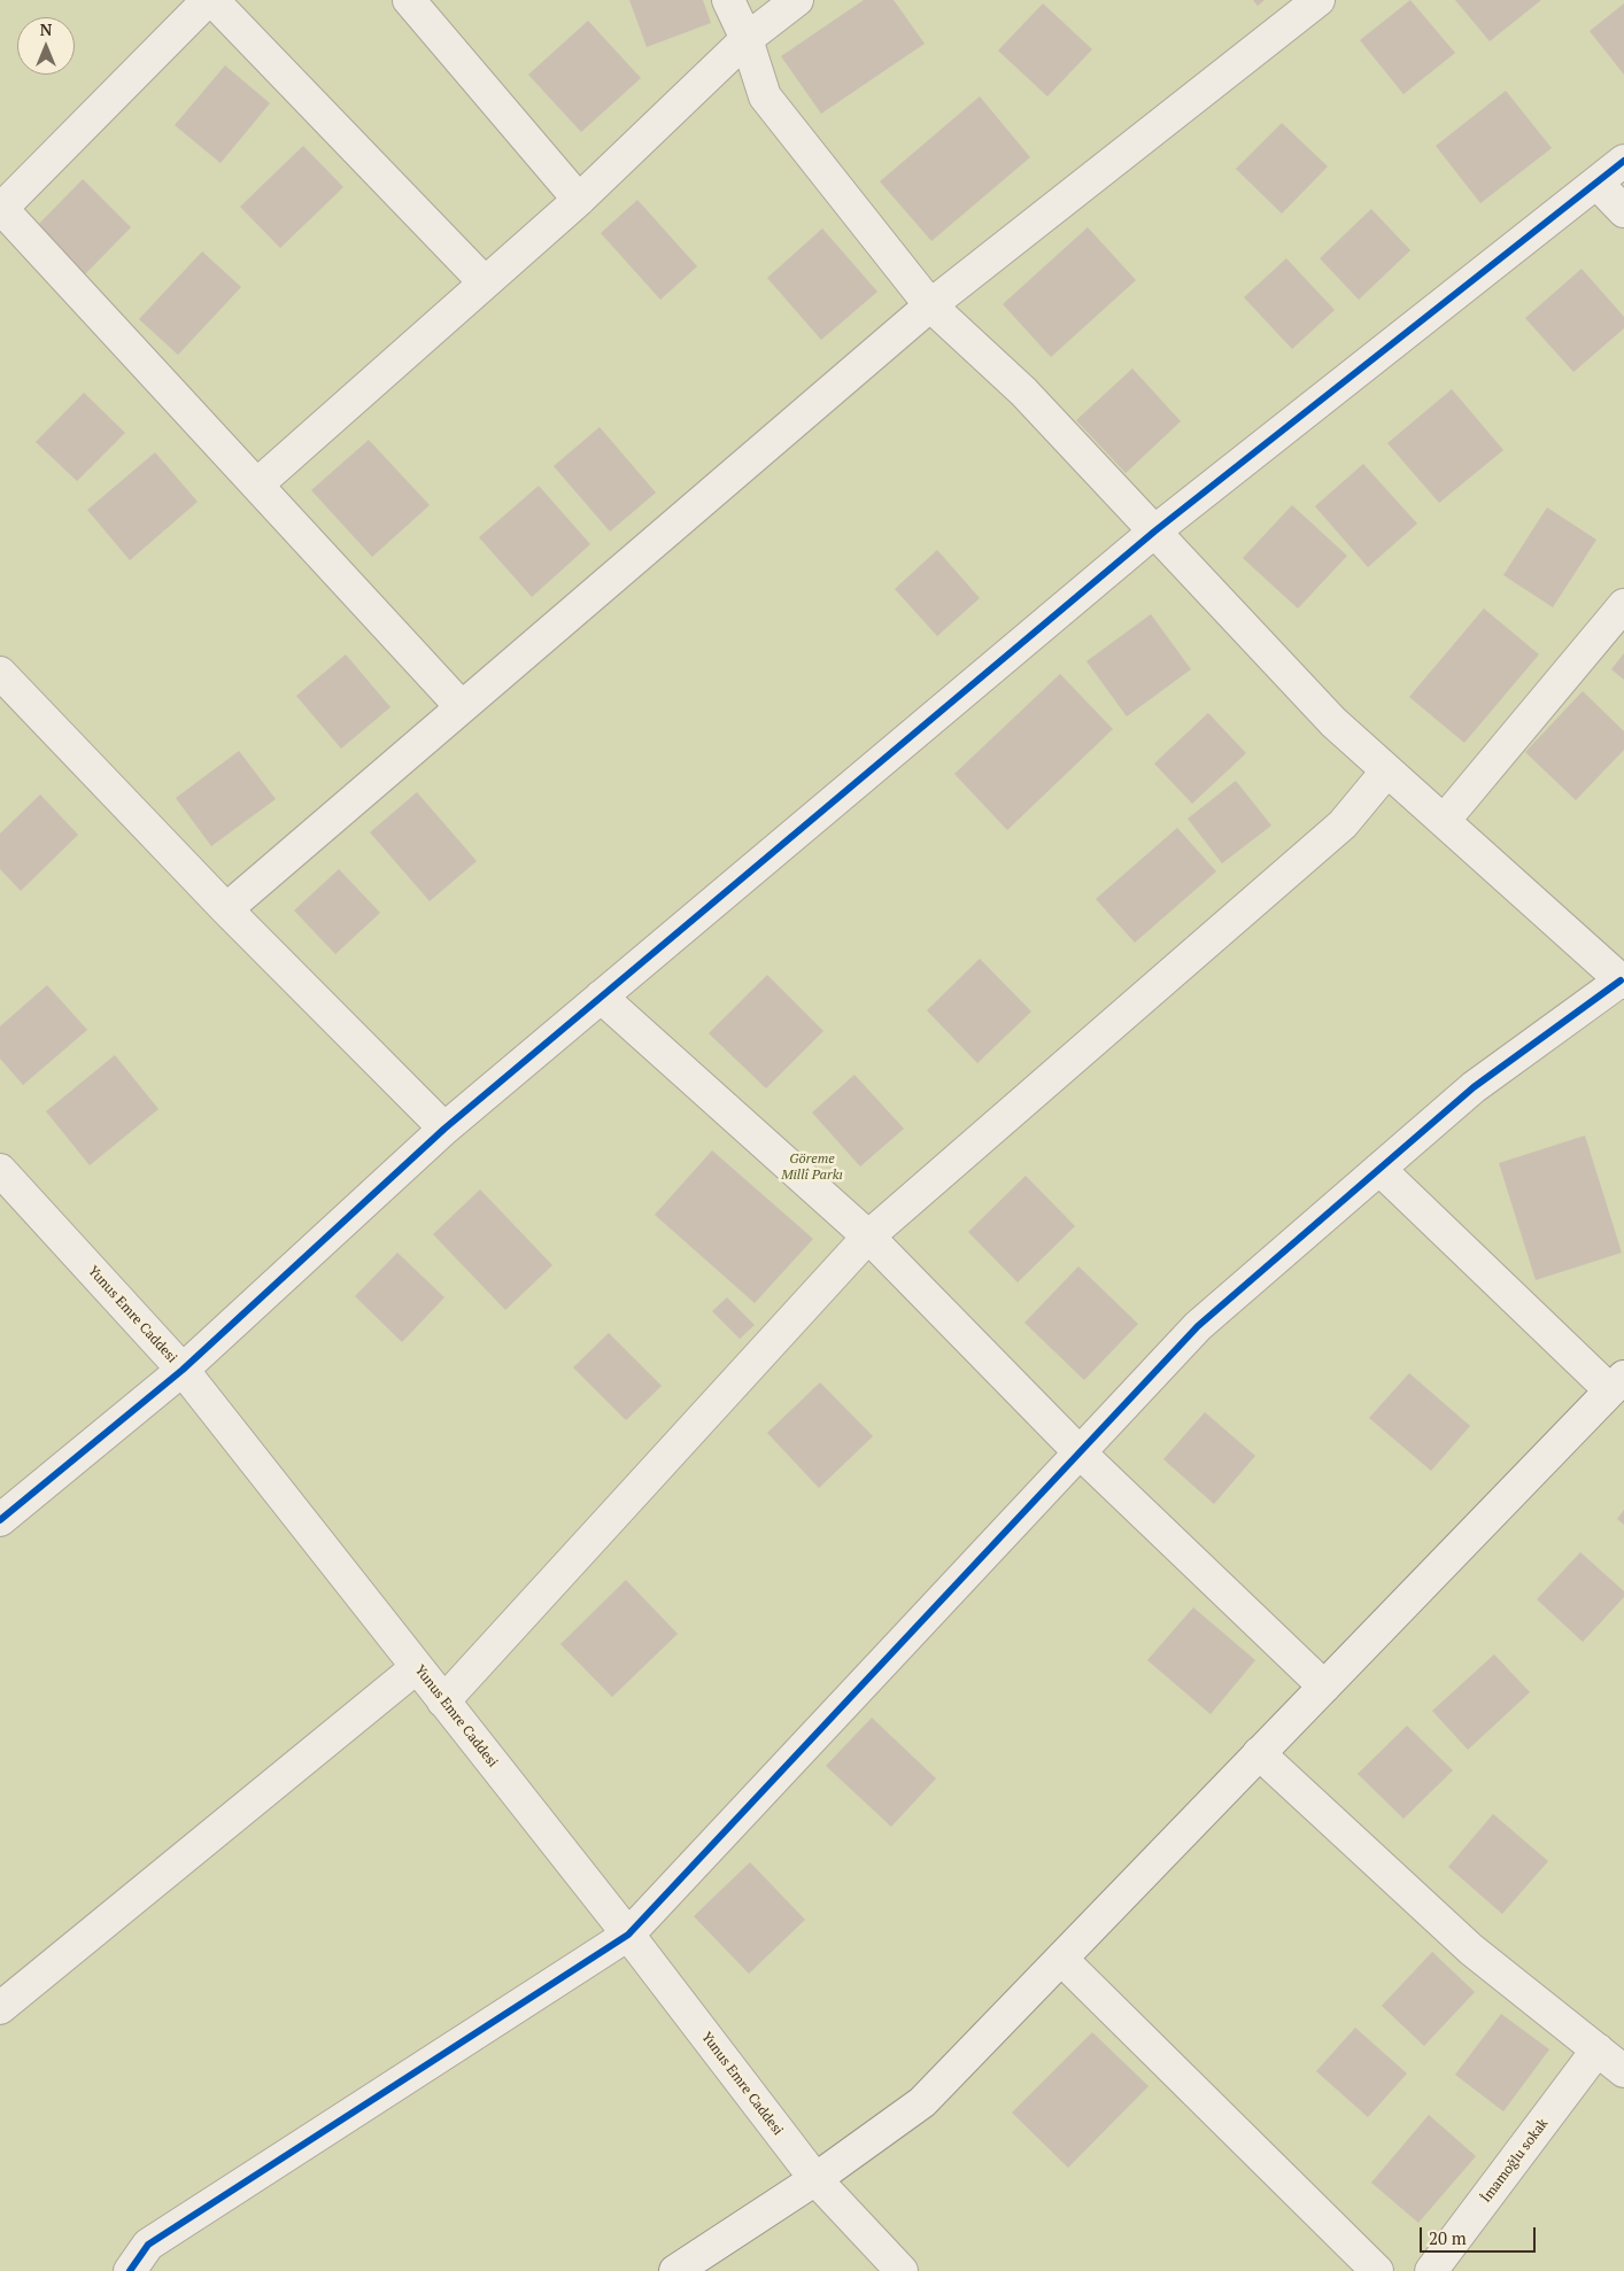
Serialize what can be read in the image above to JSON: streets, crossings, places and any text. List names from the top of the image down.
{
  "streets": {
    "street": ["Yunus Emre Caddesi", "İmamoğlu sokak"]
  },
  "parks": ["Göreme Millî Parkı"],
  "scale_bar": "20 m",
  "north": "top"
}
